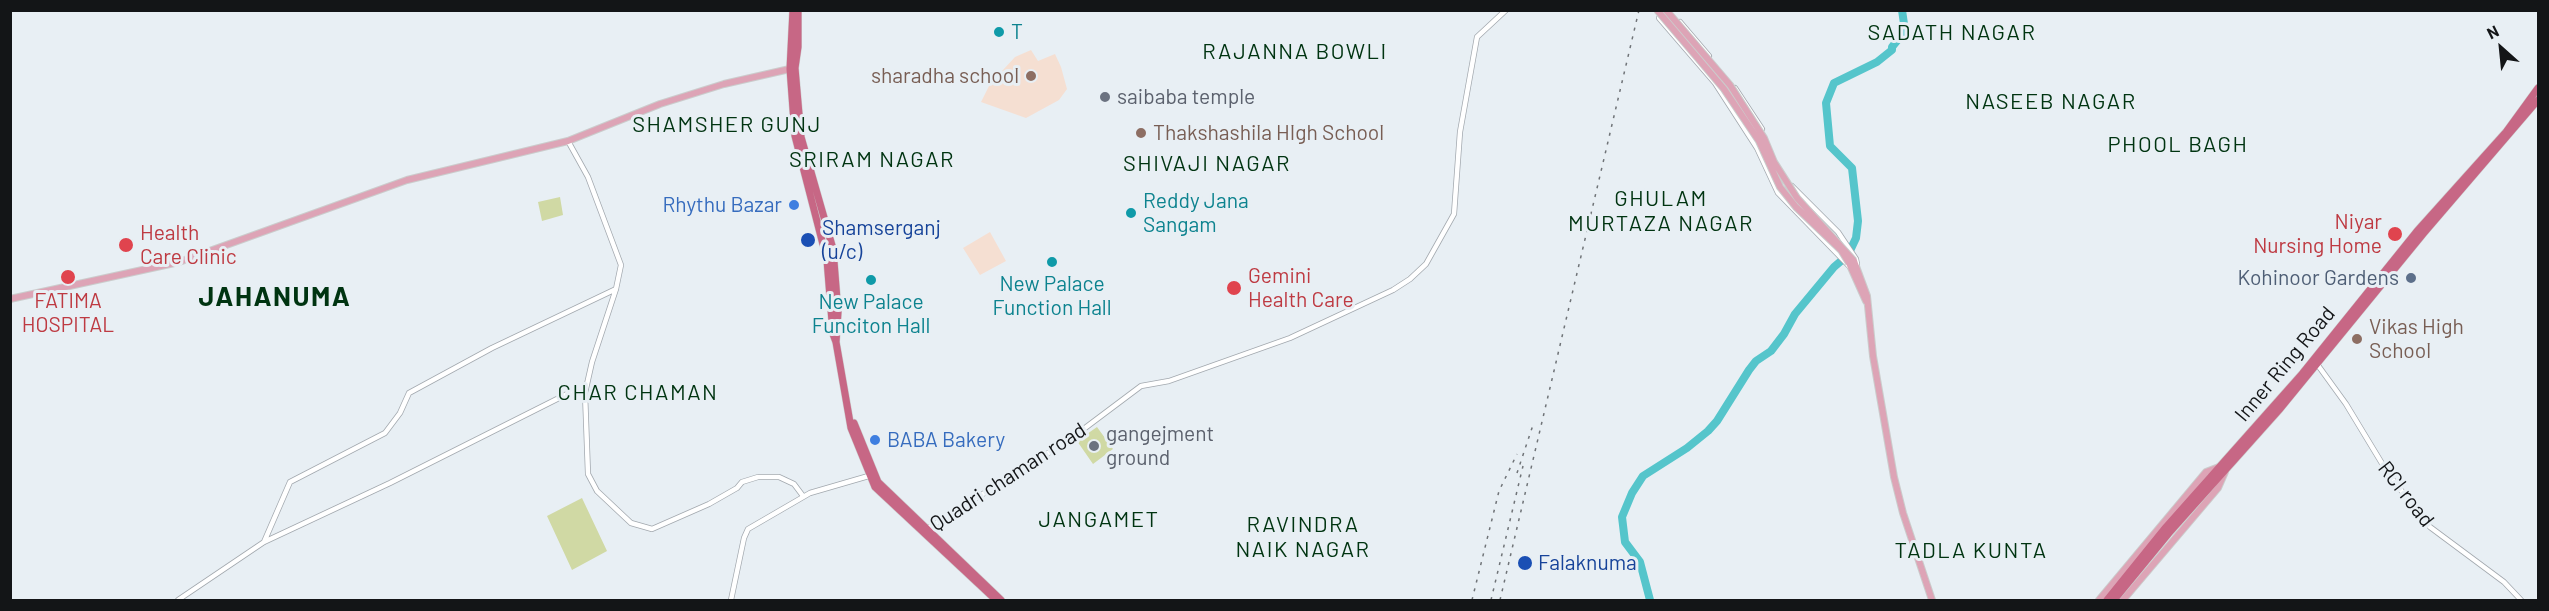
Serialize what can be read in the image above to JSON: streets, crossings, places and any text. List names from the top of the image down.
{
  "streets": {
    "highway": ["Inner Ring Road"],
    "street": ["Quadri chaman road", "RCI road"]
  },
  "crossings": [
    ["Inner Ring Road", "RCI road"]
  ],
  "districts": [
    "SADATH NAGAR",
    "RAJANNA BOWLI",
    "NASEEB NAGAR",
    "SHAMSHER GUNJ",
    "PHOOL BAGH",
    "SRIRAM NAGAR",
    "SHIVAJI NAGAR",
    "GHULAM MURTAZA NAGAR",
    "JAHANUMA",
    "CHAR CHAMAN",
    "JANGAMET",
    "RAVINDRA NAIK NAGAR",
    "TADLA KUNTA"
  ],
  "places": [
    "T",
    "sharadha school",
    "saibaba temple",
    "Thakshashila HIgh School",
    "Rhythu Bazar",
    "Reddy Jana Sangam",
    "Niyar Nursing Home",
    "Shamserganj (u/c)",
    "Health Care Clinic",
    "New Palace Function Hall",
    "FATIMA HOSPITAL",
    "Kohinoor Gardens",
    "New Palace Funciton Hall",
    "Gemini Health Care",
    "Vikas High School",
    "BABA Bakery",
    "gangejment ground",
    "Falaknuma"
  ],
  "north": "top left"
}
